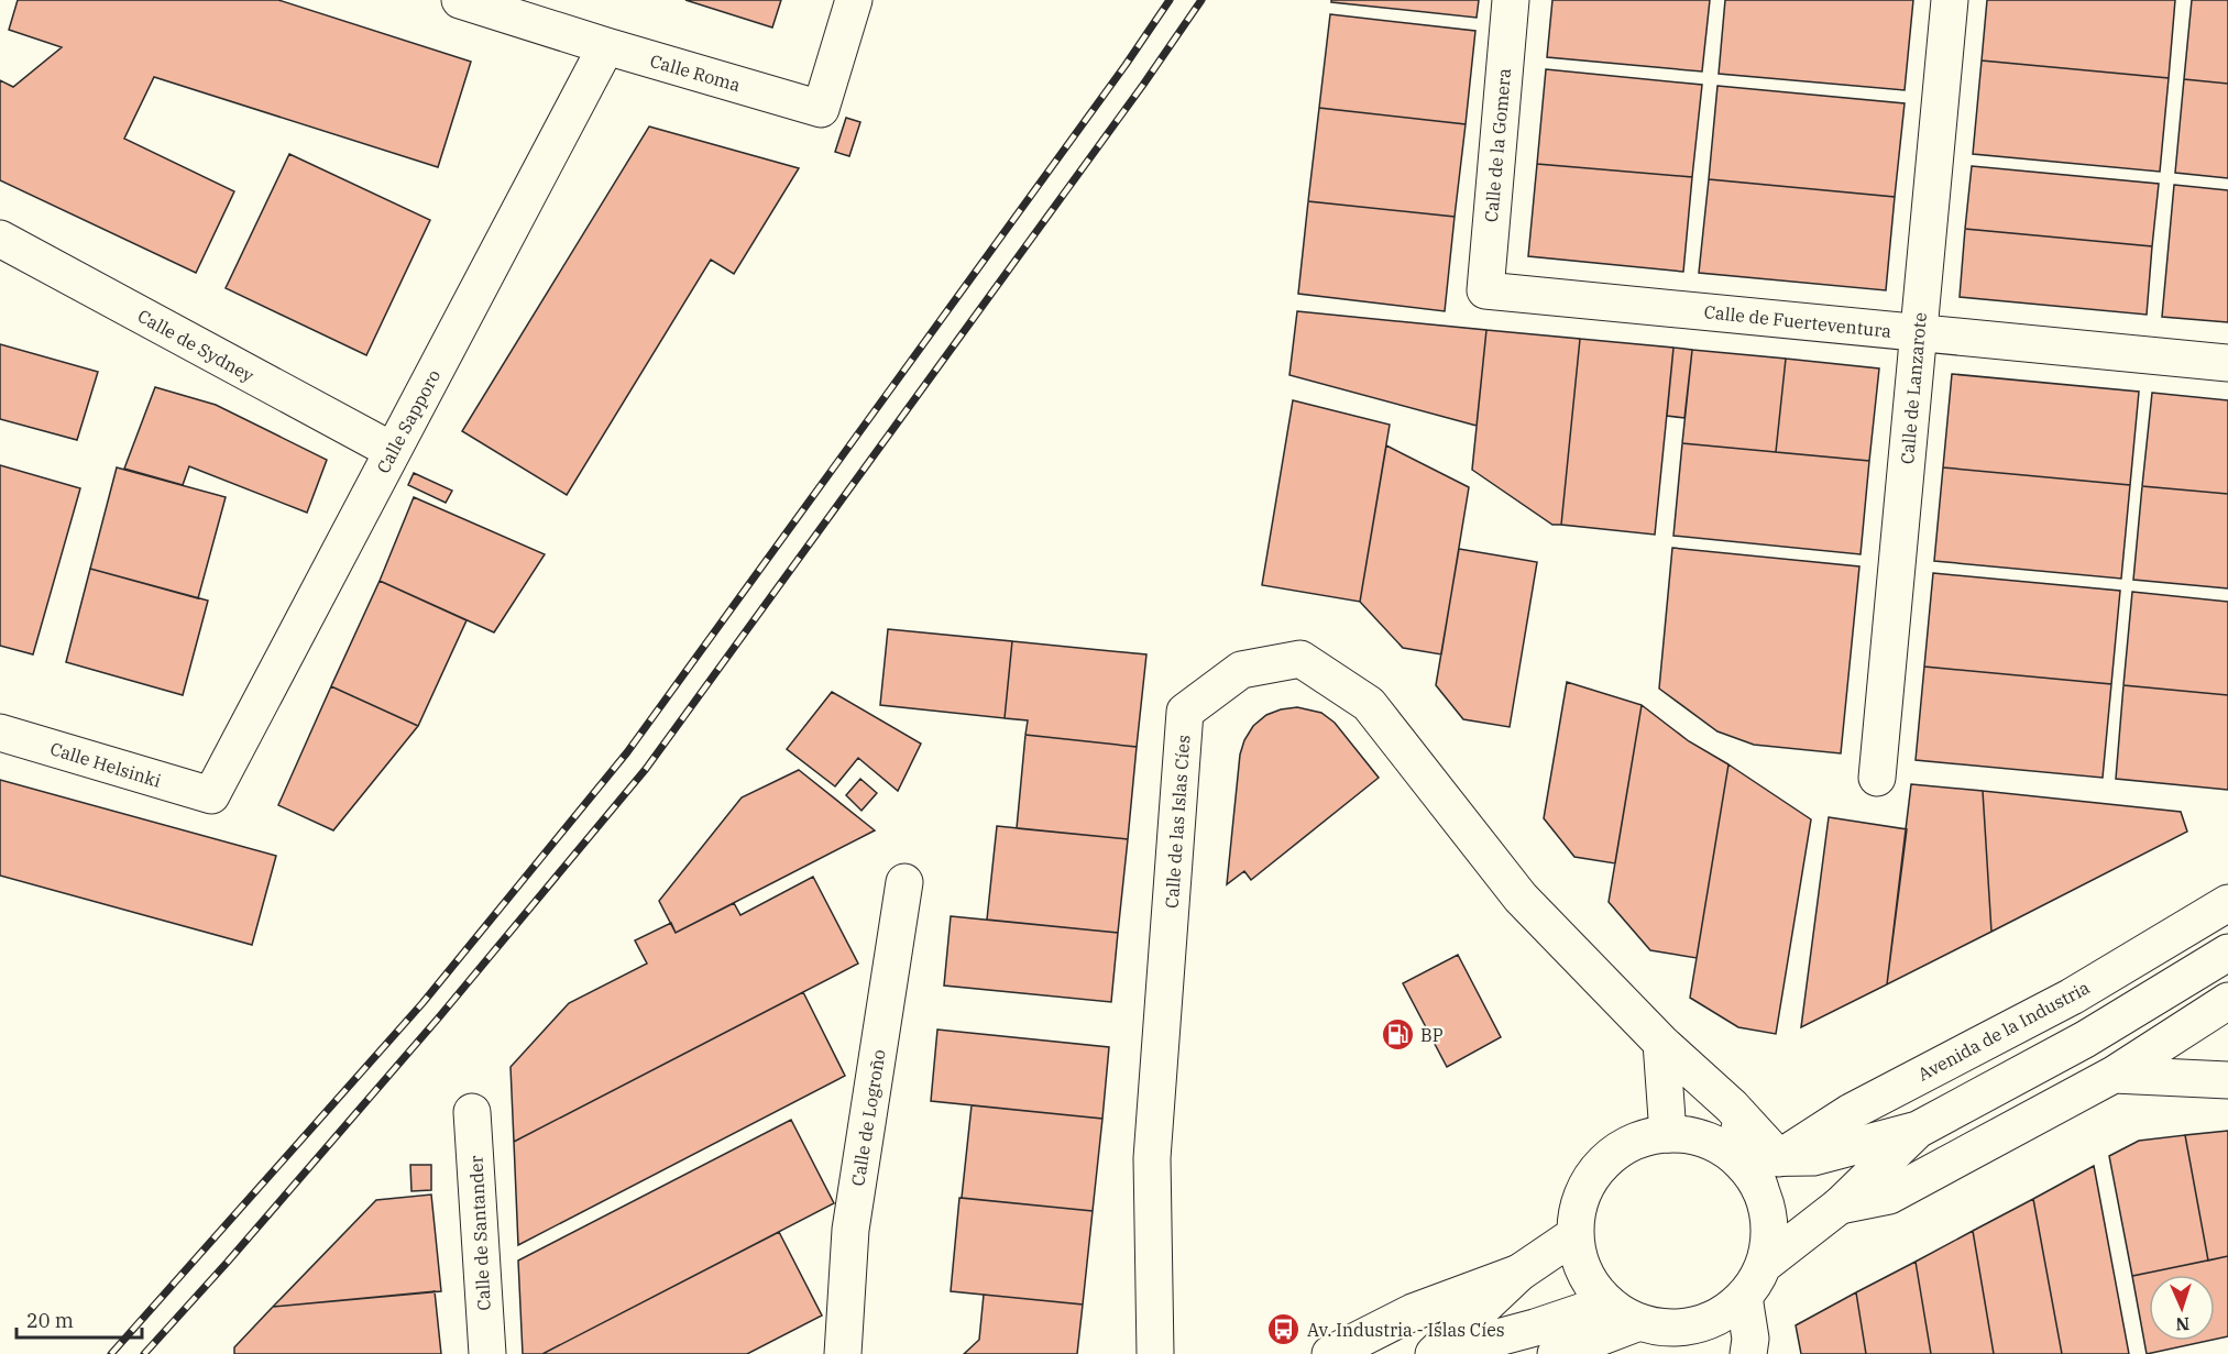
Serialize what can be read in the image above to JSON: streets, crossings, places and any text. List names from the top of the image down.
{
  "streets": {
    "street": [
      "Calle Roma",
      "Calle de la Gomera",
      "Calle de Fuerteventura",
      "Calle de Sydney",
      "Calle de Lanzarote",
      "Calle Sapporo",
      "Calle Helsinki",
      "Calle de las Islas Cíes",
      "Avenida de la Industria",
      "Calle de Logroño",
      "Calle de Santander"
    ]
  },
  "crossings": [
    ["Calle Roma", "Calle Sapporo"],
    ["Calle de la Gomera", "Calle de Fuerteventura"],
    ["Calle de Fuerteventura", "Calle de Lanzarote"],
    ["Calle de Sydney", "Calle Sapporo"],
    ["Calle Sapporo", "Calle Helsinki"],
    ["Calle de las Islas Cíes", "Avenida de la Industria"]
  ],
  "places": {
    "fuel station": ["BP"],
    "bus stop": ["Av. Industria - Islas Cíes"]
  },
  "scale_bar": "20 m",
  "north": "bottom"
}
